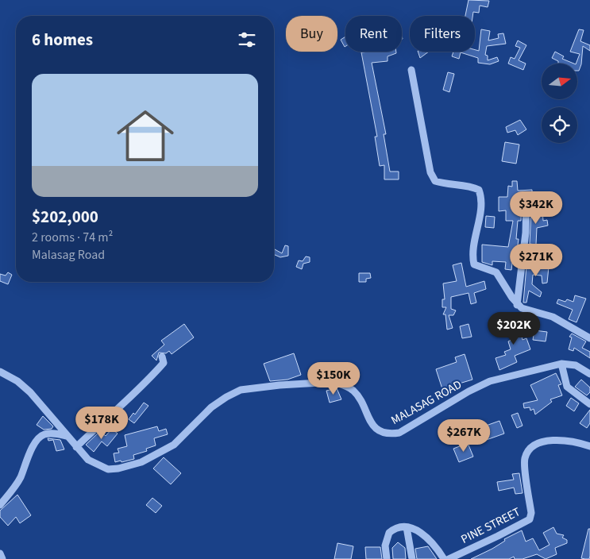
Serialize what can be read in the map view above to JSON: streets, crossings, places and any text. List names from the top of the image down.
{
  "streets": {
    "street": ["MALASAG ROAD", "PINE STREET"]
  },
  "north": "right",
  "page": {
    "chip": ["Buy", "Rent", "Filters"],
    "heading": "6 homes",
    "list": [
      {
        "name": "$202,000",
        "note": "2 rooms · 74 m² · Malasag Road"
      }
    ],
    "price": [
      "$342K",
      "$271K",
      "$202K",
      "$150K",
      "$178K",
      "$267K"
    ]
  }
}
